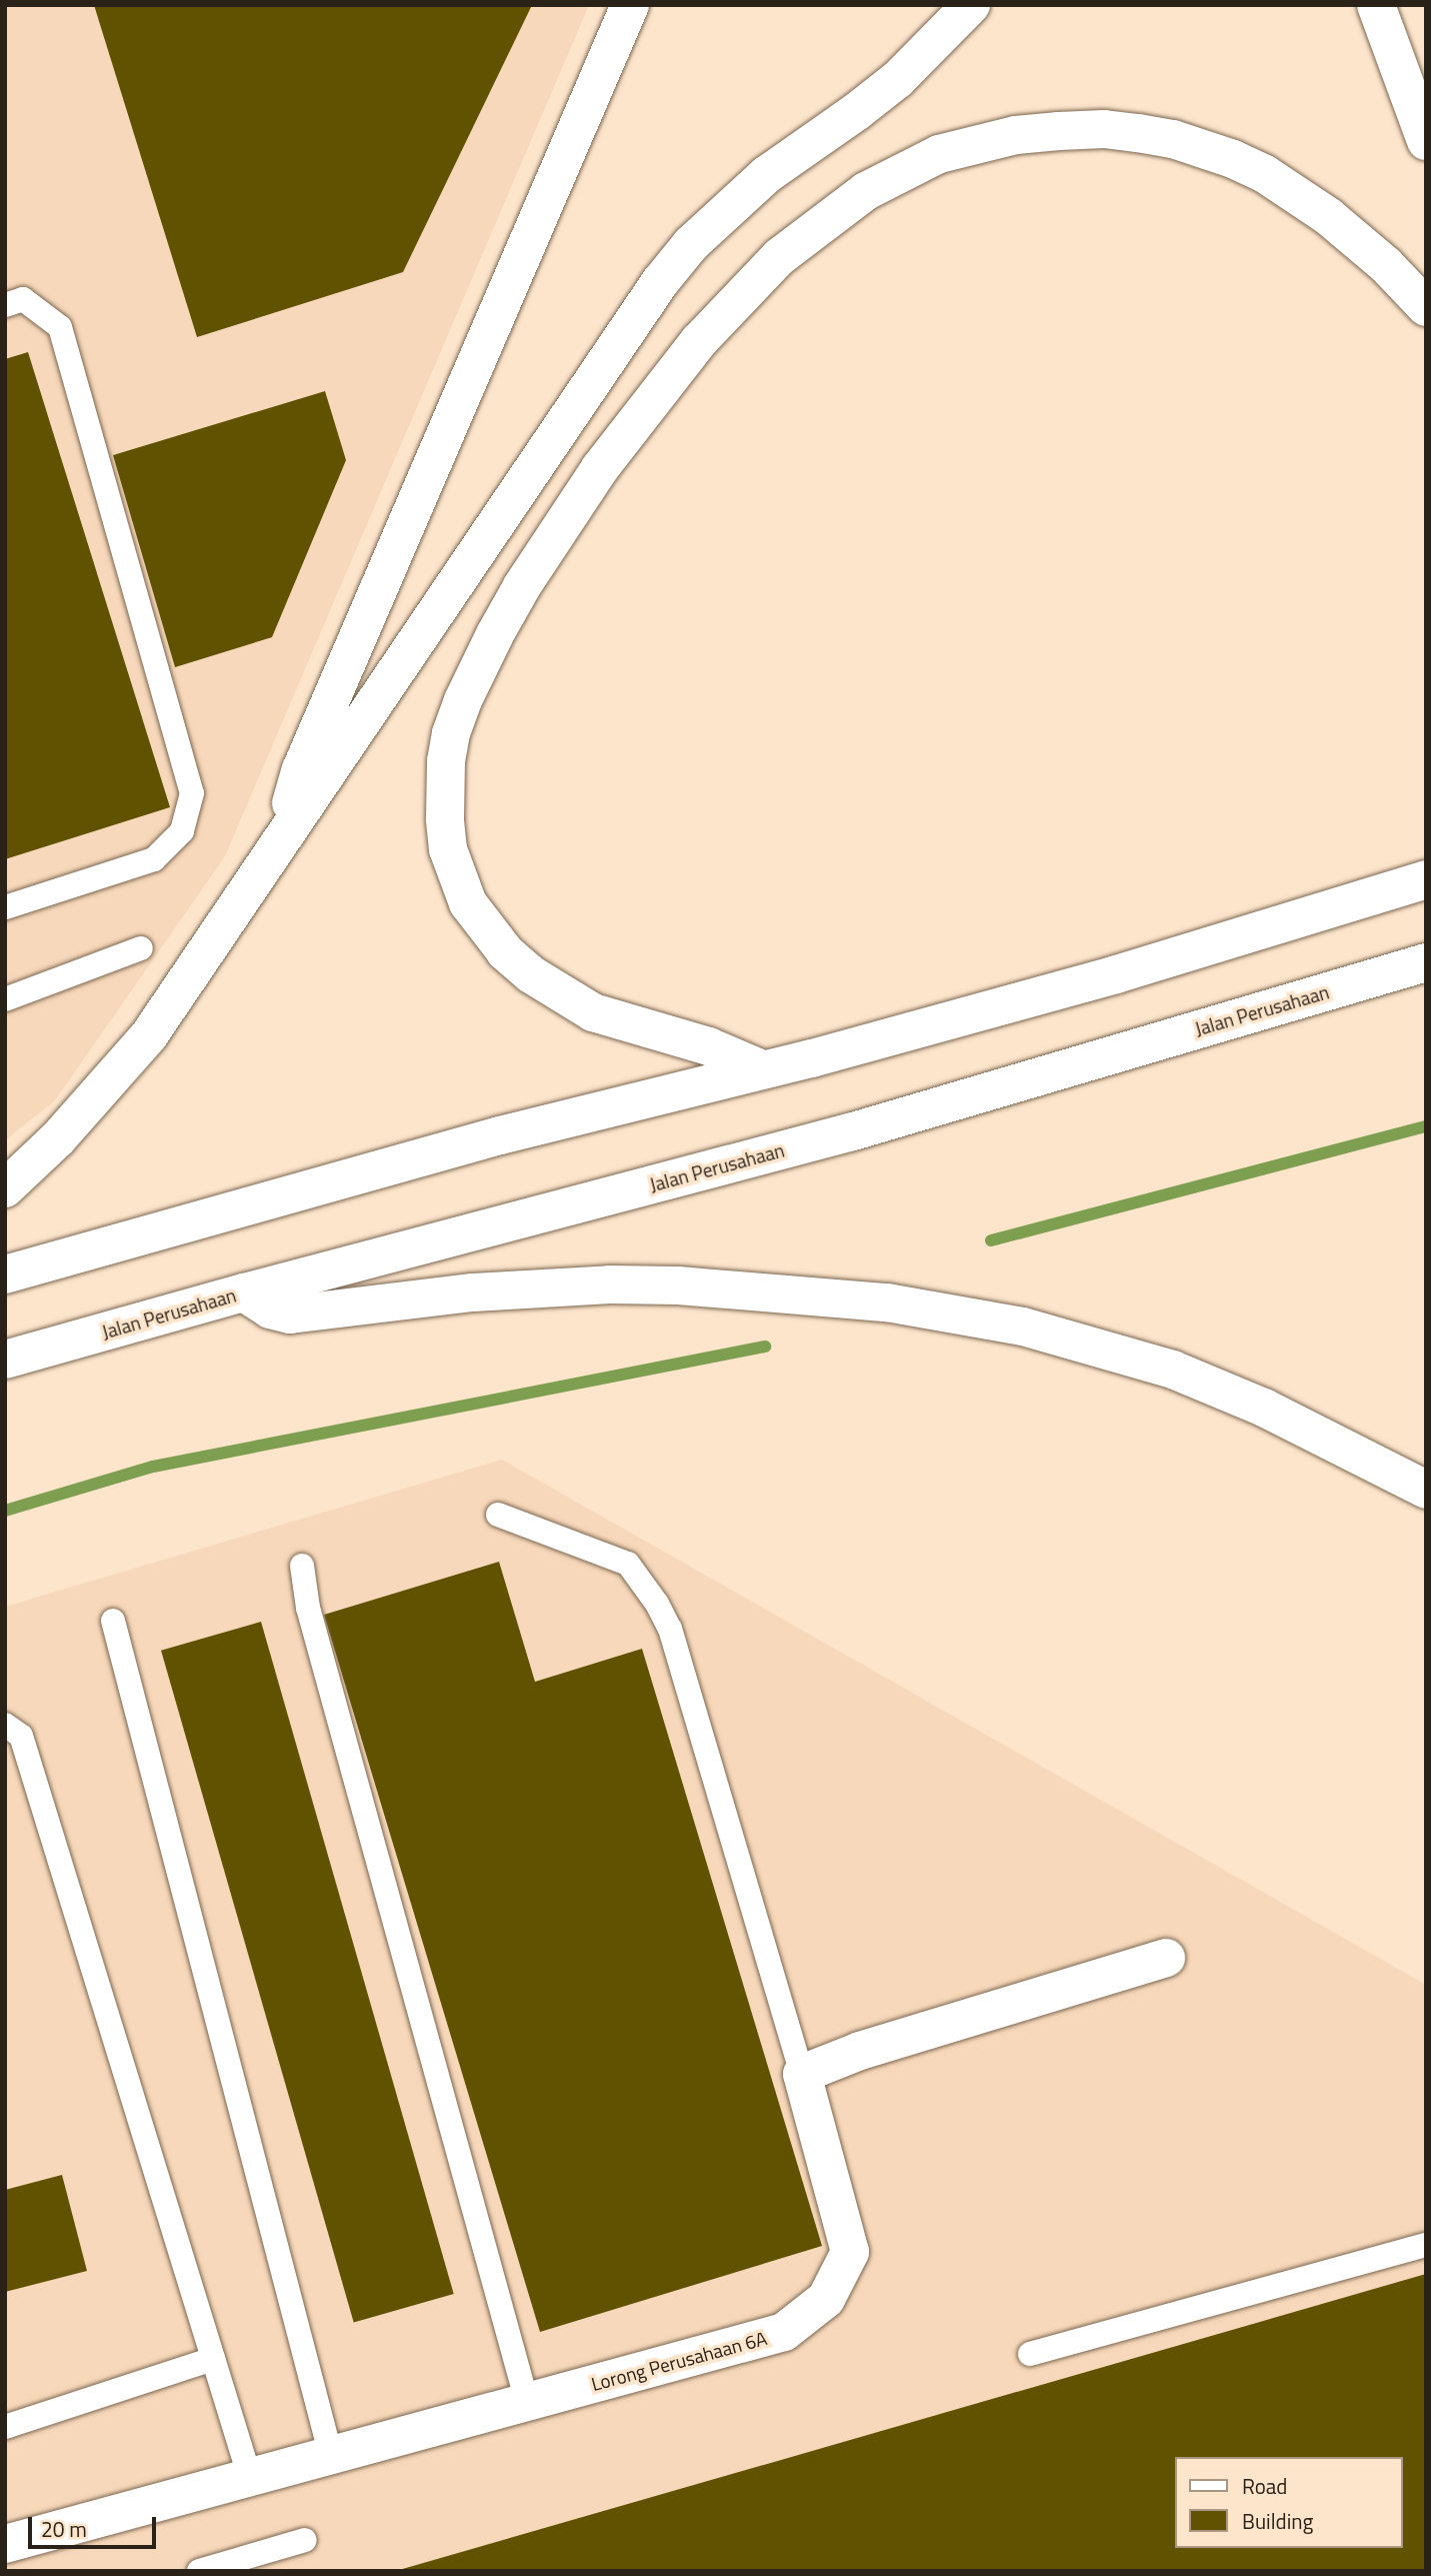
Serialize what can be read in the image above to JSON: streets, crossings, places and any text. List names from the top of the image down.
{
  "streets": {
    "main road": ["Jalan Perusahaan", "Lorong Perusahaan 6A"]
  },
  "legend": ["Road", "Building"],
  "scale_bar": "20 m"
}
